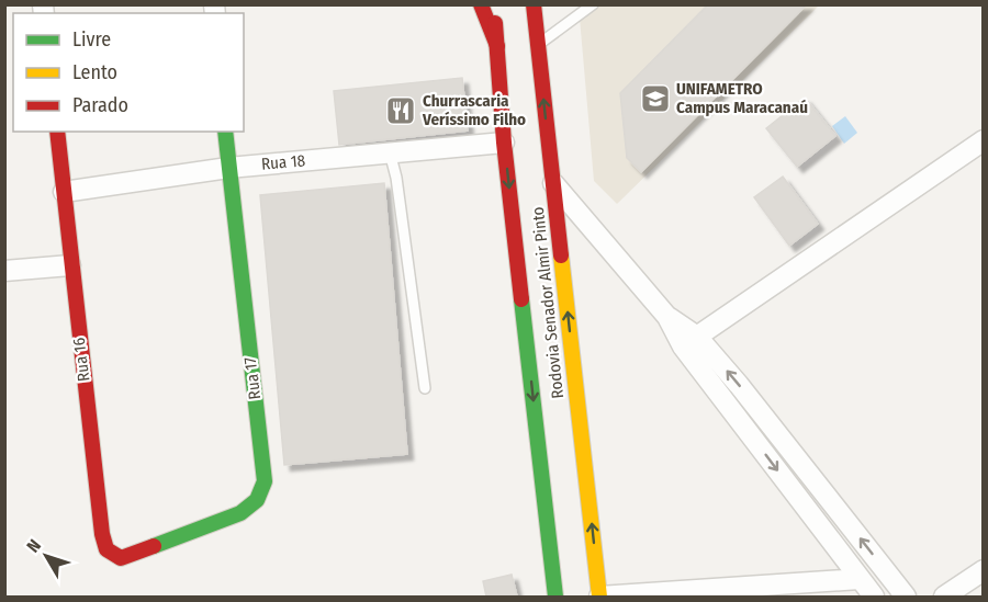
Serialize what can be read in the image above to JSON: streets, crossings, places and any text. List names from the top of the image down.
{
  "streets": {
    "main road": ["Rodovia Senador Almir Pinto", "Rua 16", "Rua 17"],
    "street": ["Rua 18"]
  },
  "crossings": [
    ["Rua 18", "Rodovia Senador Almir Pinto"],
    ["Rua 18", "Rua 16"],
    ["Rua 18", "Rua 17"],
    ["Rua 16", "Rua 17"]
  ],
  "places": {
    "school or university": ["UNIFAMETRO Campus Maracanaú"],
    "restaurant": ["Churrascaria Veríssimo Filho"]
  },
  "legend": ["Livre", "Lento", "Parado"],
  "north": "top left"
}
